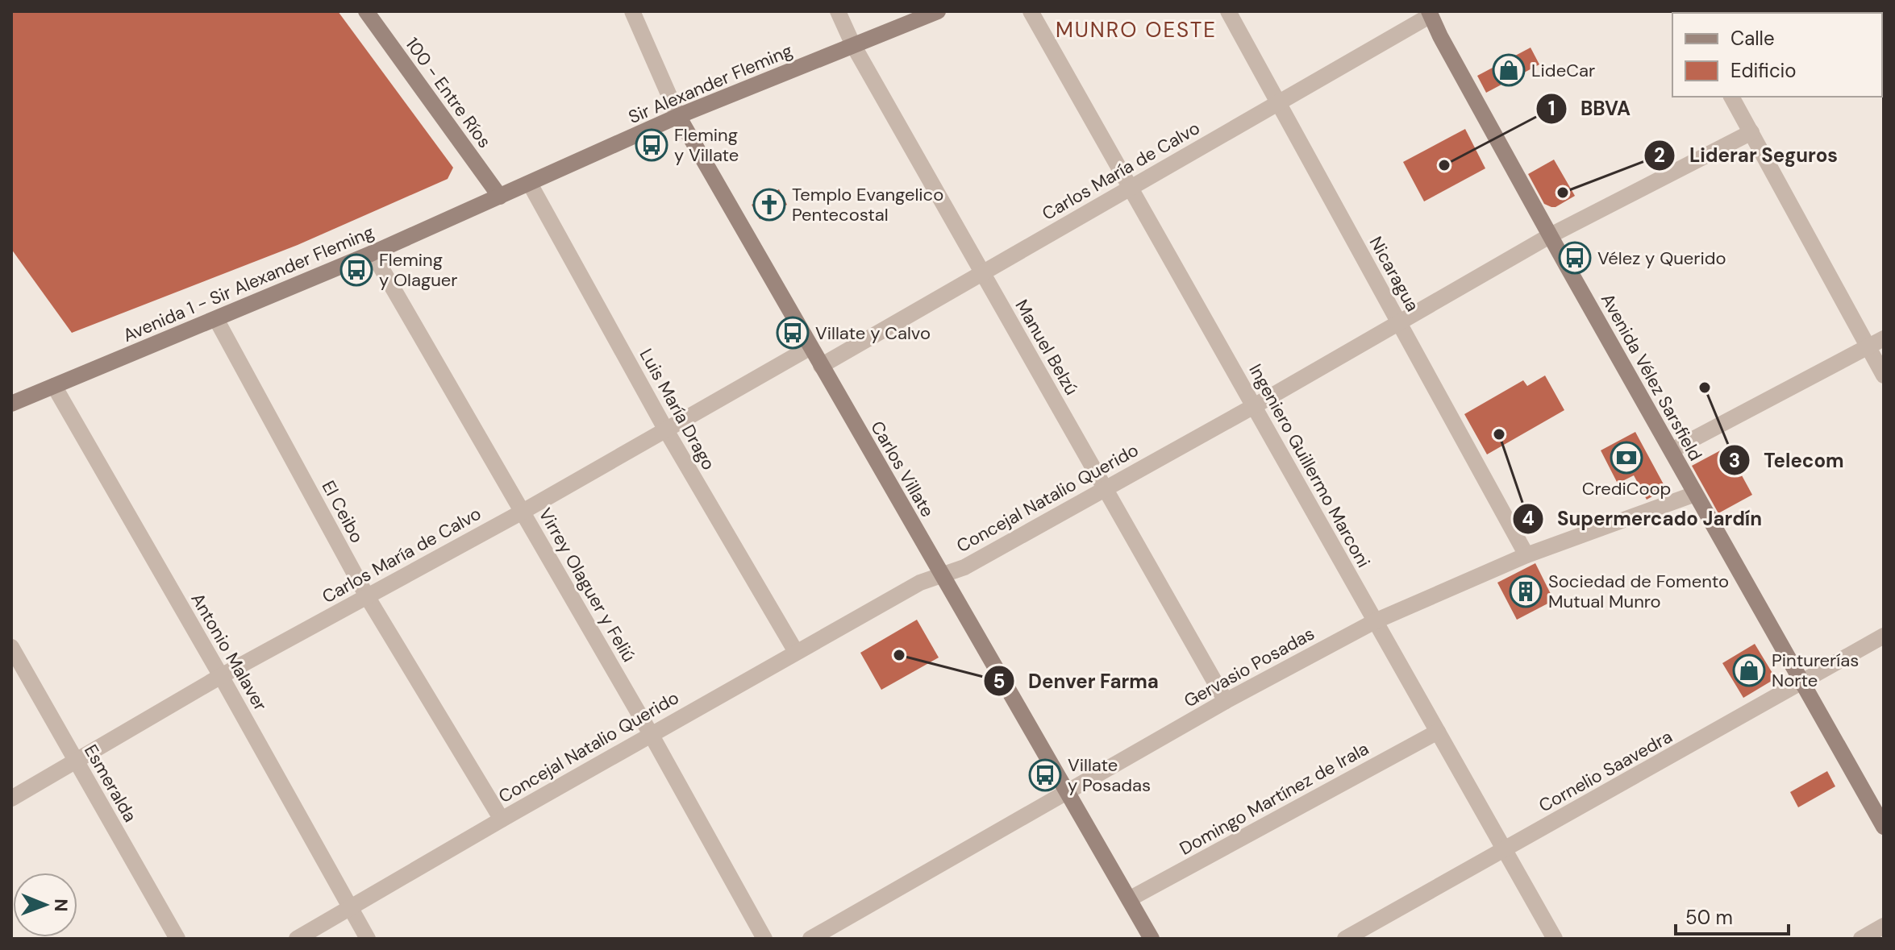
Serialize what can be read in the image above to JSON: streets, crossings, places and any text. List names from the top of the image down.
{
  "streets": {
    "main road": [
      "Sir Alexander Fleming",
      "100 - Entre Ríos",
      "Avenida 1 - Sir Alexander Fleming",
      "Avenida Vélez Sarsfield",
      "Carlos Villate"
    ],
    "street": [
      "Carlos María de Calvo",
      "Nicaragua",
      "Manuel Belzú",
      "Luis María Drago",
      "Ingeniero Guillermo Marconi",
      "Concejal Natalio Querido",
      "El Ceibo",
      "Virrey Olaguer y Feliú",
      "Antonio Malaver",
      "Gervasio Posadas",
      "Cornelio Saavedra",
      "Esmeralda",
      "Domingo Martínez de Irala"
    ]
  },
  "crossings": [
    ["Sir Alexander Fleming", "100 - Entre Ríos"],
    ["Sir Alexander Fleming", "Avenida 1 - Sir Alexander Fleming"],
    ["Sir Alexander Fleming", "Manuel Belzú"],
    ["Sir Alexander Fleming", "Luis María Drago"],
    ["Sir Alexander Fleming", "Carlos Villate"],
    ["100 - Entre Ríos", "Avenida 1 - Sir Alexander Fleming"],
    ["Carlos María de Calvo", "Nicaragua"],
    ["Carlos María de Calvo", "Manuel Belzú"],
    ["Carlos María de Calvo", "Avenida Vélez Sarsfield"],
    ["Carlos María de Calvo", "Luis María Drago"],
    ["Carlos María de Calvo", "Ingeniero Guillermo Marconi"],
    ["Carlos María de Calvo", "Carlos Villate"],
    ["Carlos María de Calvo", "El Ceibo"],
    ["Carlos María de Calvo", "Virrey Olaguer y Feliú"],
    ["Carlos María de Calvo", "Antonio Malaver"],
    ["Carlos María de Calvo", "Esmeralda"],
    ["Nicaragua", "Concejal Natalio Querido"],
    ["Nicaragua", "Gervasio Posadas"],
    ["Avenida 1 - Sir Alexander Fleming", "El Ceibo"],
    ["Avenida 1 - Sir Alexander Fleming", "Virrey Olaguer y Feliú"],
    ["Avenida 1 - Sir Alexander Fleming", "Antonio Malaver"],
    ["Manuel Belzú", "Concejal Natalio Querido"],
    ["Manuel Belzú", "Gervasio Posadas"],
    ["Avenida Vélez Sarsfield", "Concejal Natalio Querido"],
    ["Avenida Vélez Sarsfield", "Gervasio Posadas"],
    ["Avenida Vélez Sarsfield", "Cornelio Saavedra"],
    ["Luis María Drago", "Concejal Natalio Querido"],
    ["Ingeniero Guillermo Marconi", "Concejal Natalio Querido"],
    ["Ingeniero Guillermo Marconi", "Gervasio Posadas"],
    ["Ingeniero Guillermo Marconi", "Cornelio Saavedra"],
    ["Ingeniero Guillermo Marconi", "Domingo Martínez de Irala"],
    ["Carlos Villate", "Concejal Natalio Querido"],
    ["Carlos Villate", "Gervasio Posadas"],
    ["Carlos Villate", "Domingo Martínez de Irala"],
    ["Concejal Natalio Querido", "El Ceibo"],
    ["Concejal Natalio Querido", "Virrey Olaguer y Feliú"],
    ["Concejal Natalio Querido", "Antonio Malaver"]
  ],
  "districts": ["MUNRO OESTE"],
  "places": {
    "shop": ["LideCar", "Pinturerías Norte"],
    "bus stop": [
      "Fleming y Villate",
      "Vélez y Querido",
      "Fleming y Olaguer",
      "Villate y Calvo",
      "Villate y Posadas"
    ],
    "other": [
      "BBVA",
      "Liderar Seguros",
      "Telecom",
      "Supermercado Jardín",
      "Denver Farma"
    ],
    "church": ["Templo Evangelico Pentecostal"],
    "bank": ["CrediCoop"],
    "building": ["Sociedad de Fomento Mutual Munro"]
  },
  "legend": ["Calle", "Edificio"],
  "scale_bar": "50 m",
  "north": "right"
}
